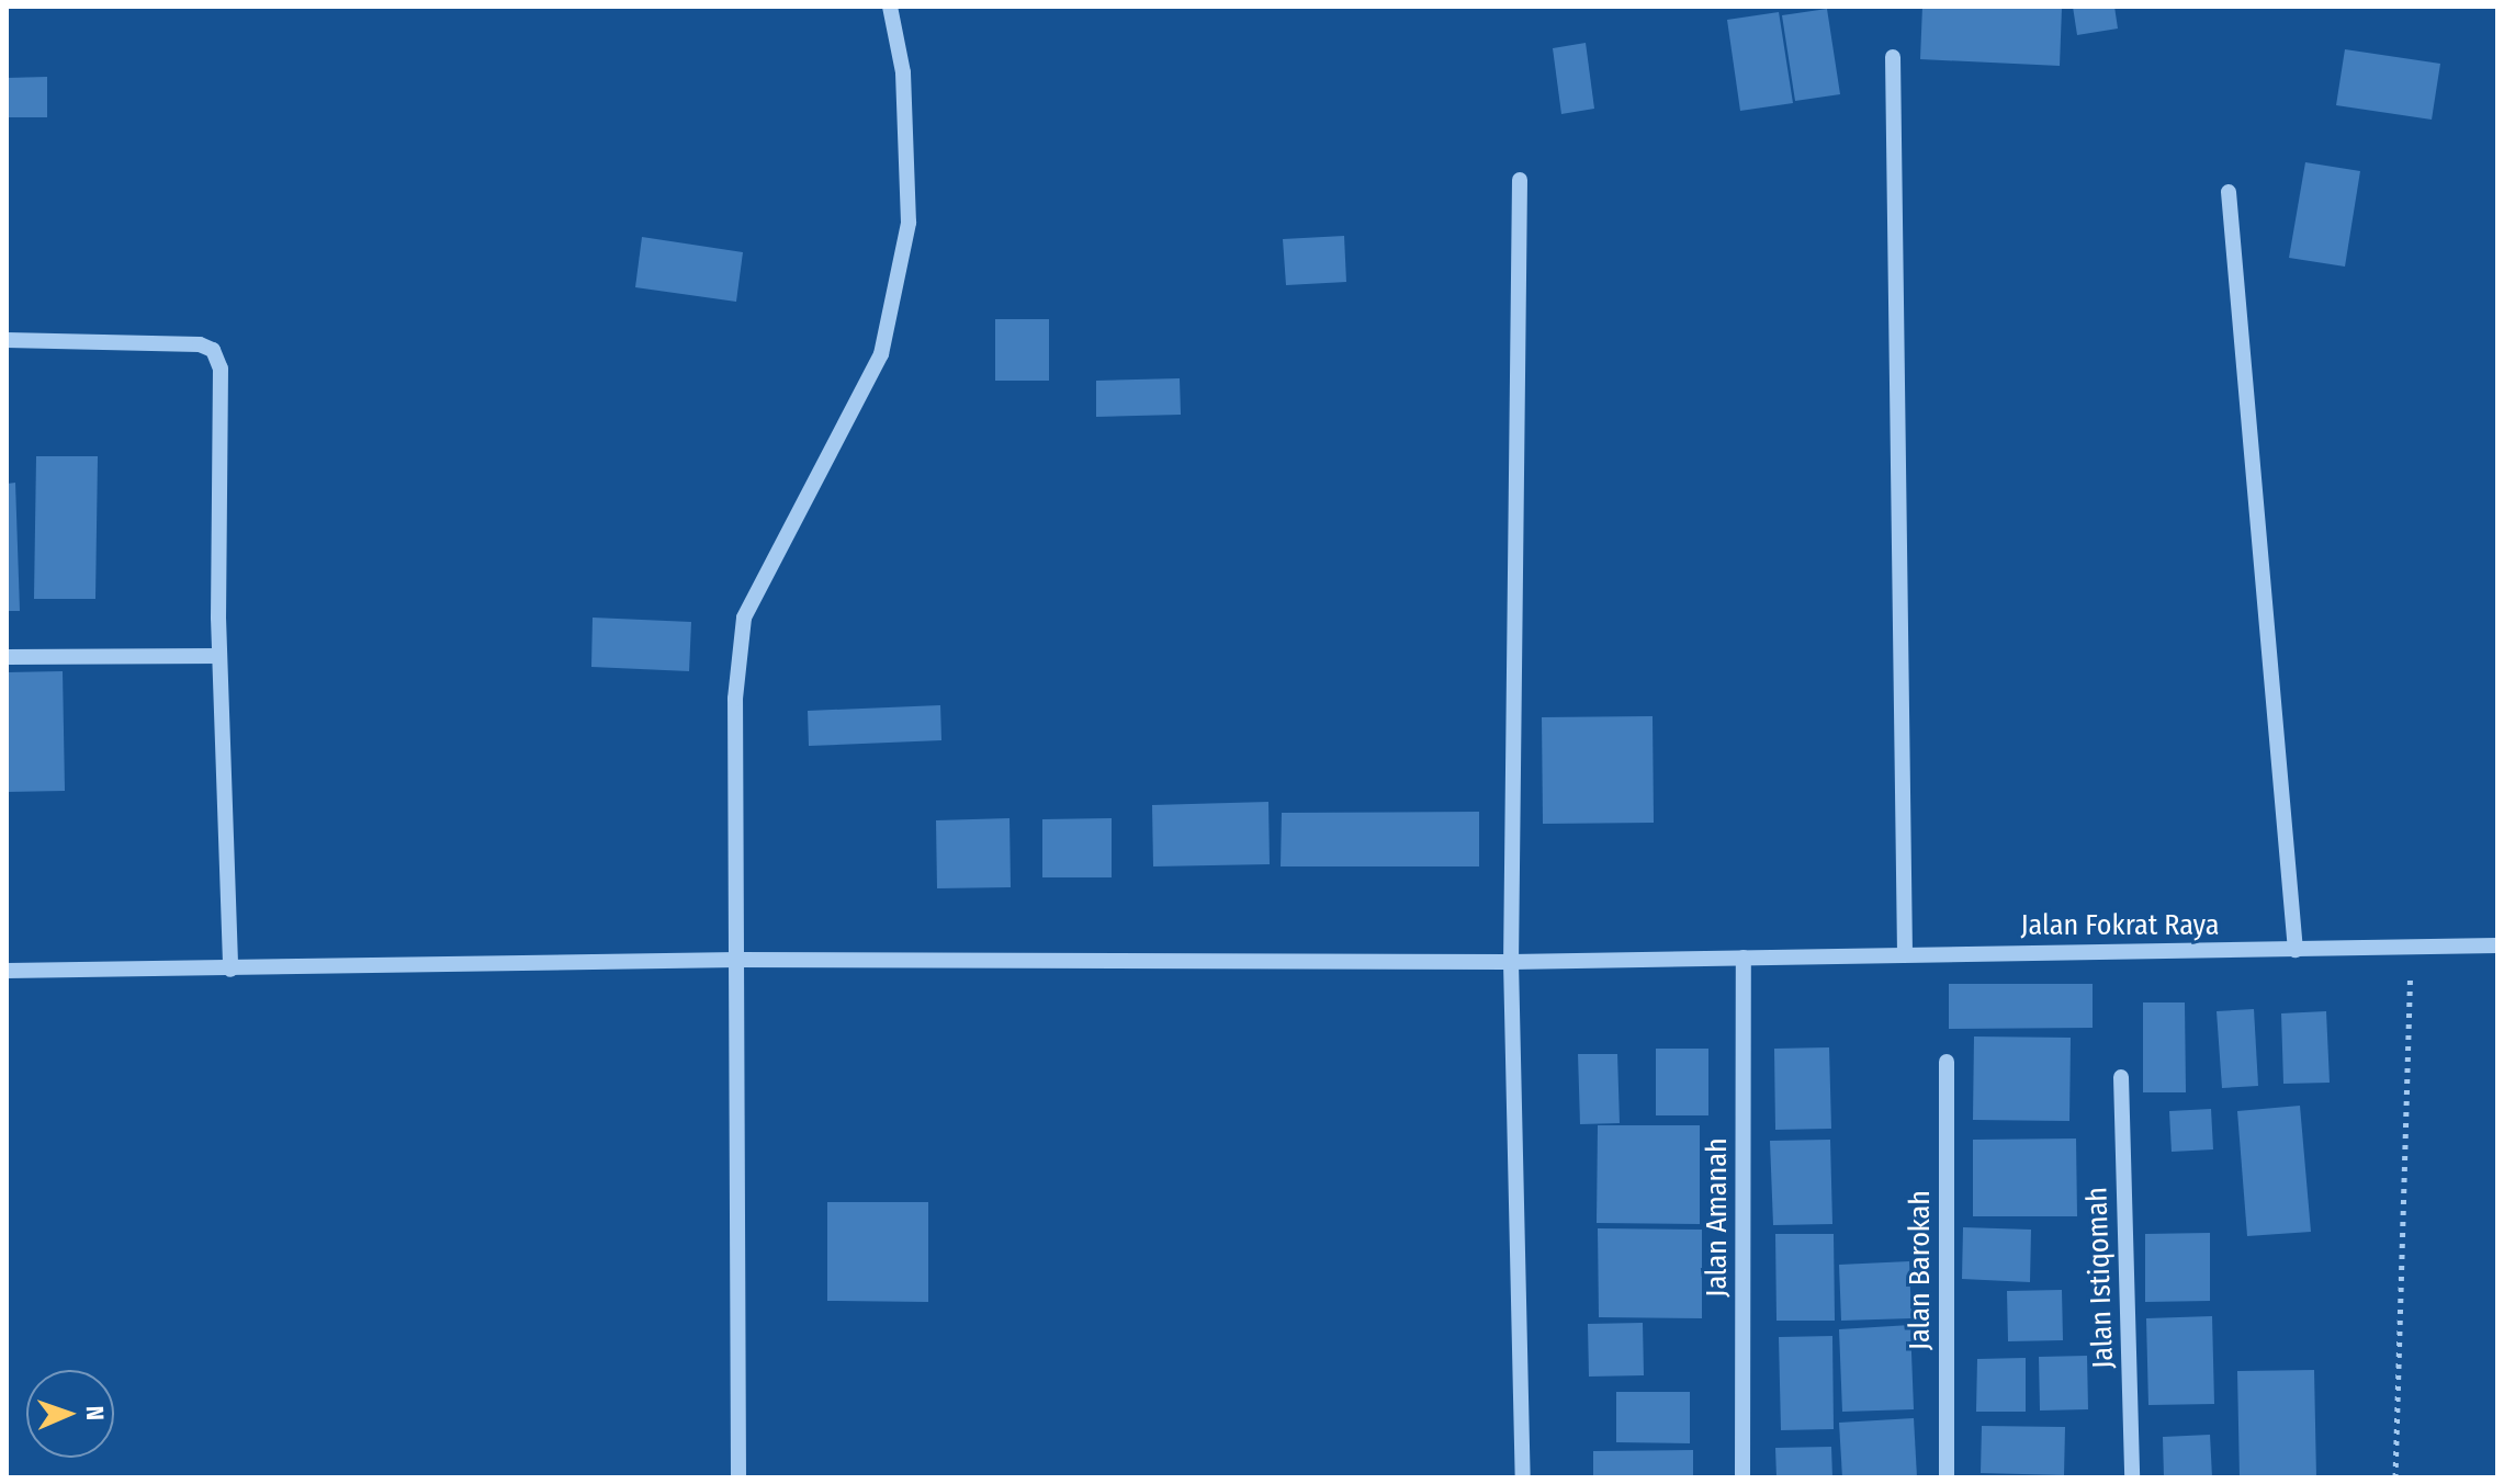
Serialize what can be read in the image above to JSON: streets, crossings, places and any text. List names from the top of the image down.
{
  "streets": {
    "street": [
      "Jalan Fokrat Raya",
      "Jalan Amanah",
      "Jalan Barokah",
      "Jalan Istiqomah"
    ]
  },
  "crossings": [
    ["Jalan Fokrat Raya", "Jalan Amanah"]
  ],
  "north": "right"
}
